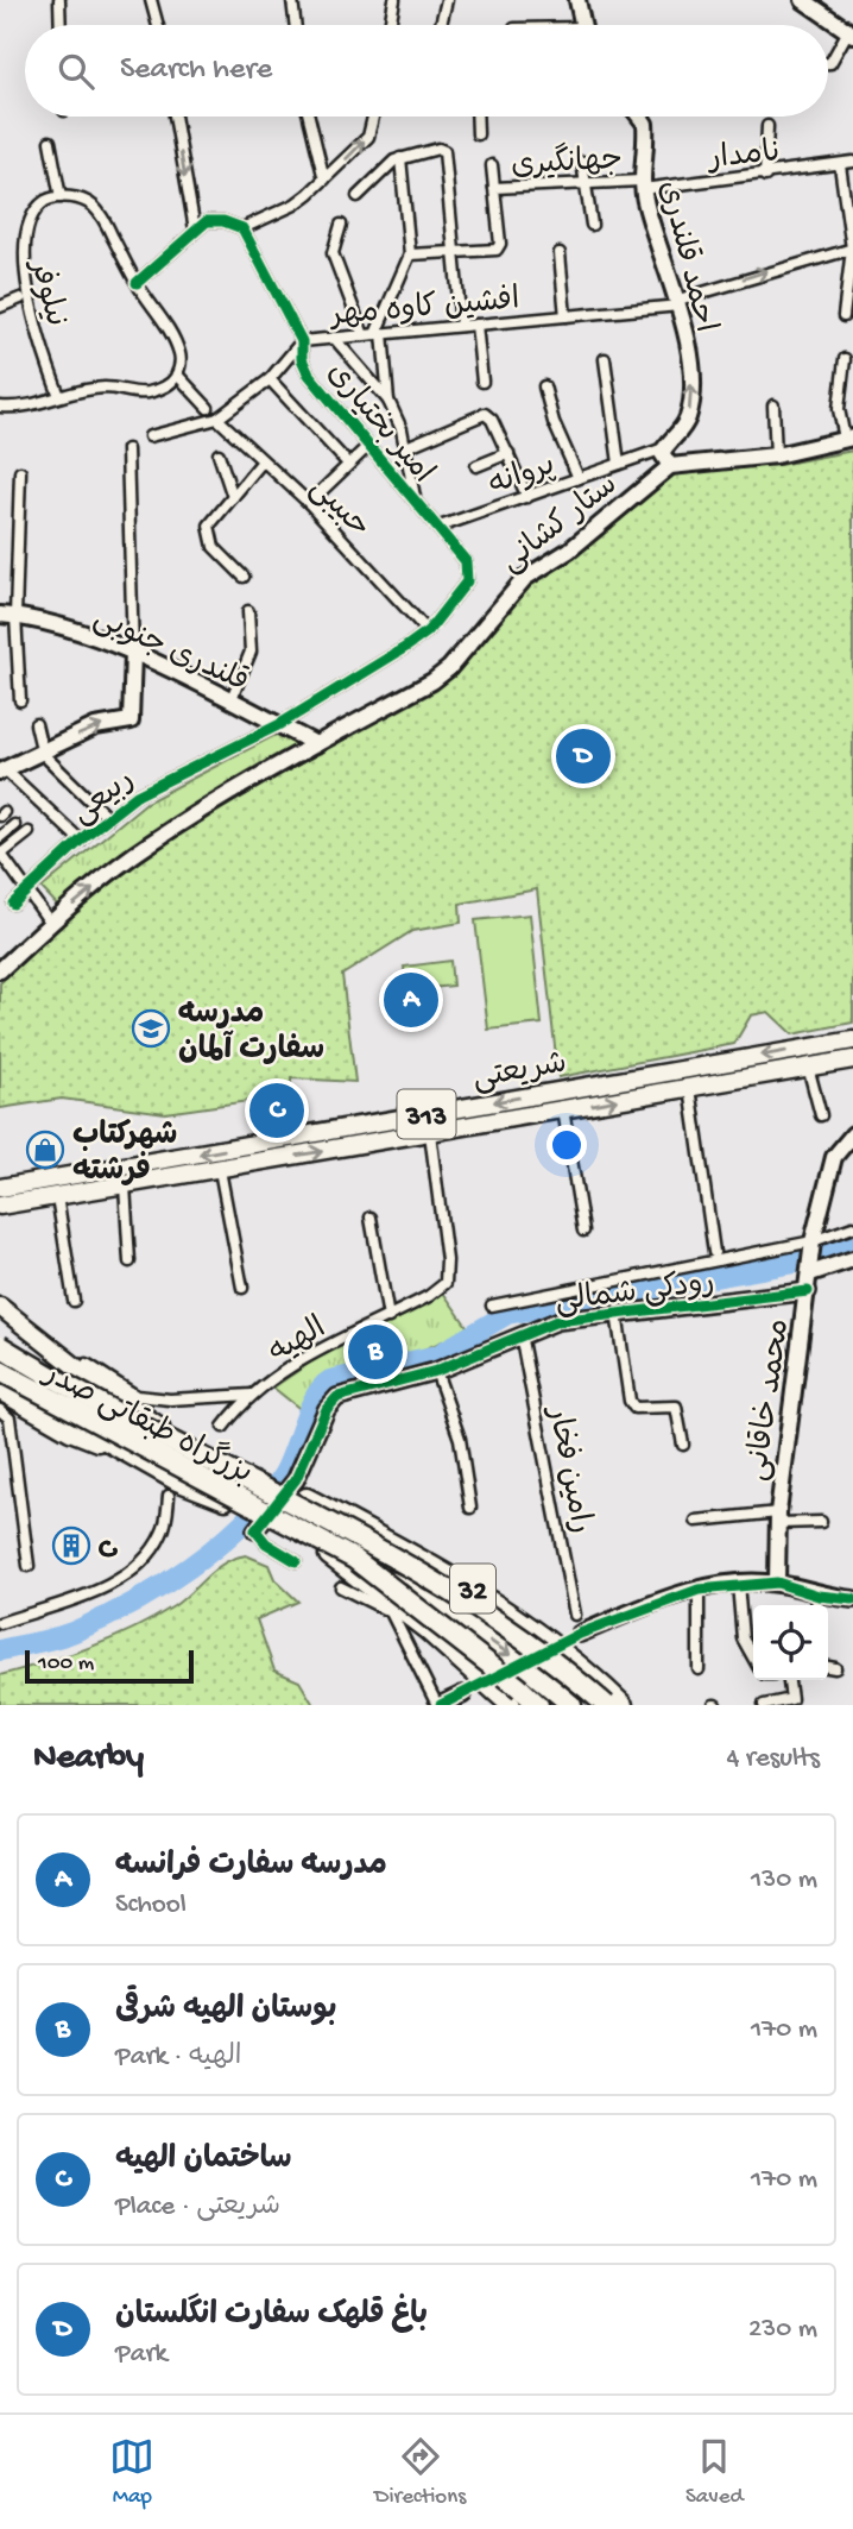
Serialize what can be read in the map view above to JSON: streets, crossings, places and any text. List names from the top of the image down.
{
  "streets": {
    "highway": ["بزرگراه طبقاتی صدر", "32"],
    "main road": ["شریعتی", "313"],
    "street": [
      "نامدار",
      "جهانگیری",
      "احمد قلندری",
      "نیلوفر",
      "افشین کاوه مهر",
      "امیر بختیاری",
      "پروانه",
      "حبیبی",
      "ستار کشانی",
      "قلندری جنوبی",
      "ربیعی",
      "رودکی شمالی",
      "الهیه",
      "محمد خاقانی",
      "رامین فخار"
    ]
  },
  "crossings": [
    ["نامدار", "جهانگیری"],
    ["نامدار", "احمد قلندری"],
    ["جهانگیری", "احمد قلندری"],
    ["احمد قلندری", "افشین کاوه مهر"],
    ["احمد قلندری", "پروانه"],
    ["افشین کاوه مهر", "امیر بختیاری"],
    ["امیر بختیاری", "پروانه"],
    ["امیر بختیاری", "حبیبی"],
    ["امیر بختیاری", "ربیعی"],
    ["حبیبی", "ربیعی"],
    ["ستار کشانی", "قلندری جنوبی"],
    ["قلندری جنوبی", "ربیعی"],
    ["شریعتی", "الهیه"],
    ["رودکی شمالی", "محمد خاقانی"],
    ["رودکی شمالی", "رامین فخار"]
  ],
  "one_way": ["ستار کشانی"],
  "places": {
    "school or university": ["مدرسه سفارت آلمان"],
    "shop": ["شهرکتاب فرشته"],
    "building": ["C"]
  },
  "scale_bar": "100 m",
  "page": {
    "search": "Search here",
    "pins": [
      "D",
      "A",
      "C",
      "B"
    ],
    "scale": "100 m",
    "heading": ["Nearby", "4 results"],
    "list": [
      {
        "mark": "A",
        "name": "مدرسه سفارت فرانسه",
        "note": "School",
        "value": "130 m"
      },
      {
        "mark": "B",
        "name": "بوستان الهیه شرقی",
        "note": "Park · الهیه",
        "value": "170 m"
      },
      {
        "mark": "C",
        "name": "ساختمان الهیه",
        "note": "Place · شریعتی",
        "value": "170 m"
      },
      {
        "mark": "D",
        "name": "باغ قلهک سفارت انگلستان",
        "note": "Park",
        "value": "230 m"
      }
    ],
    "nav": ["Map", "Directions", "Saved"]
  }
}
